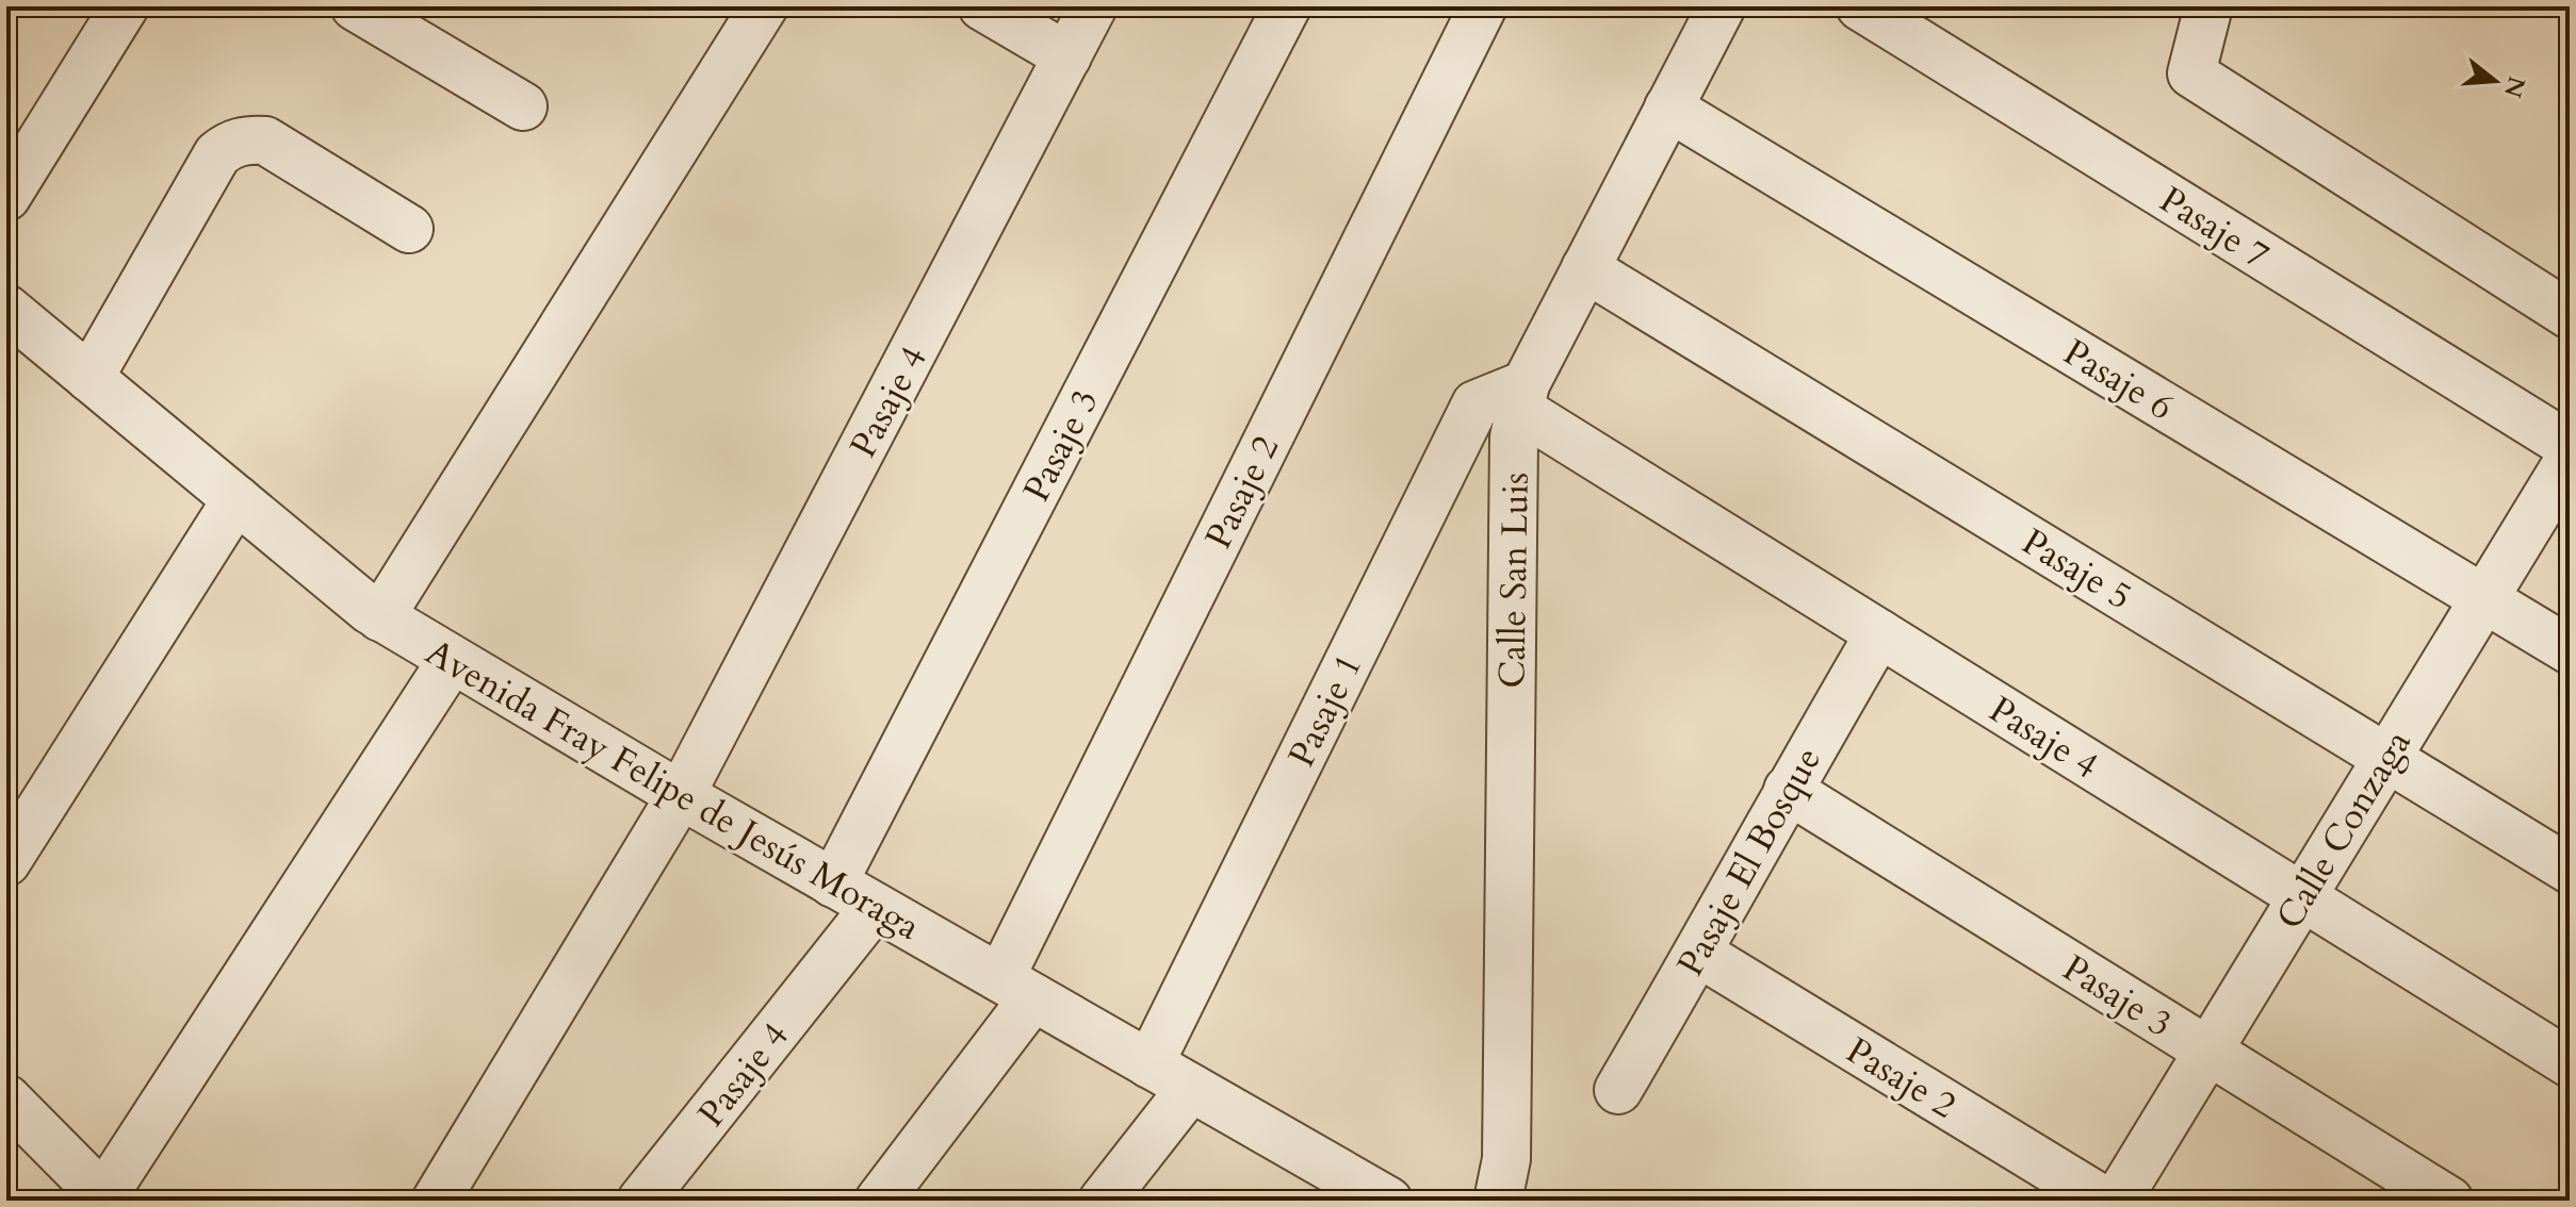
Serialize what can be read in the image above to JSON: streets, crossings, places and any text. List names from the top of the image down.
{
  "streets": {
    "street": [
      "Pasaje 7",
      "Pasaje 6",
      "Pasaje 4",
      "Pasaje 3",
      "Pasaje 2",
      "Pasaje 5",
      "Calle San Luis",
      "Pasaje 1",
      "Avenida Fray Felipe de Jesús Moraga",
      "Calle Conzaga",
      "Pasaje El Bosque"
    ]
  },
  "crossings": [
    ["Pasaje 7", "Calle Conzaga"],
    ["Pasaje 6", "Calle San Luis"],
    ["Pasaje 6", "Calle Conzaga"],
    ["Pasaje 4", "Calle San Luis"],
    ["Pasaje 4", "Pasaje 1"],
    ["Pasaje 4", "Avenida Fray Felipe de Jesús Moraga"],
    ["Pasaje 4", "Calle Conzaga"],
    ["Pasaje 4", "Pasaje El Bosque"],
    ["Pasaje 3", "Avenida Fray Felipe de Jesús Moraga"],
    ["Pasaje 3", "Calle Conzaga"],
    ["Pasaje 3", "Pasaje El Bosque"],
    ["Pasaje 2", "Avenida Fray Felipe de Jesús Moraga"],
    ["Pasaje 2", "Pasaje El Bosque"],
    ["Pasaje 5", "Calle San Luis"],
    ["Pasaje 5", "Calle Conzaga"],
    ["Calle San Luis", "Pasaje 1"],
    ["Pasaje 1", "Avenida Fray Felipe de Jesús Moraga"]
  ],
  "north": "right"
}
